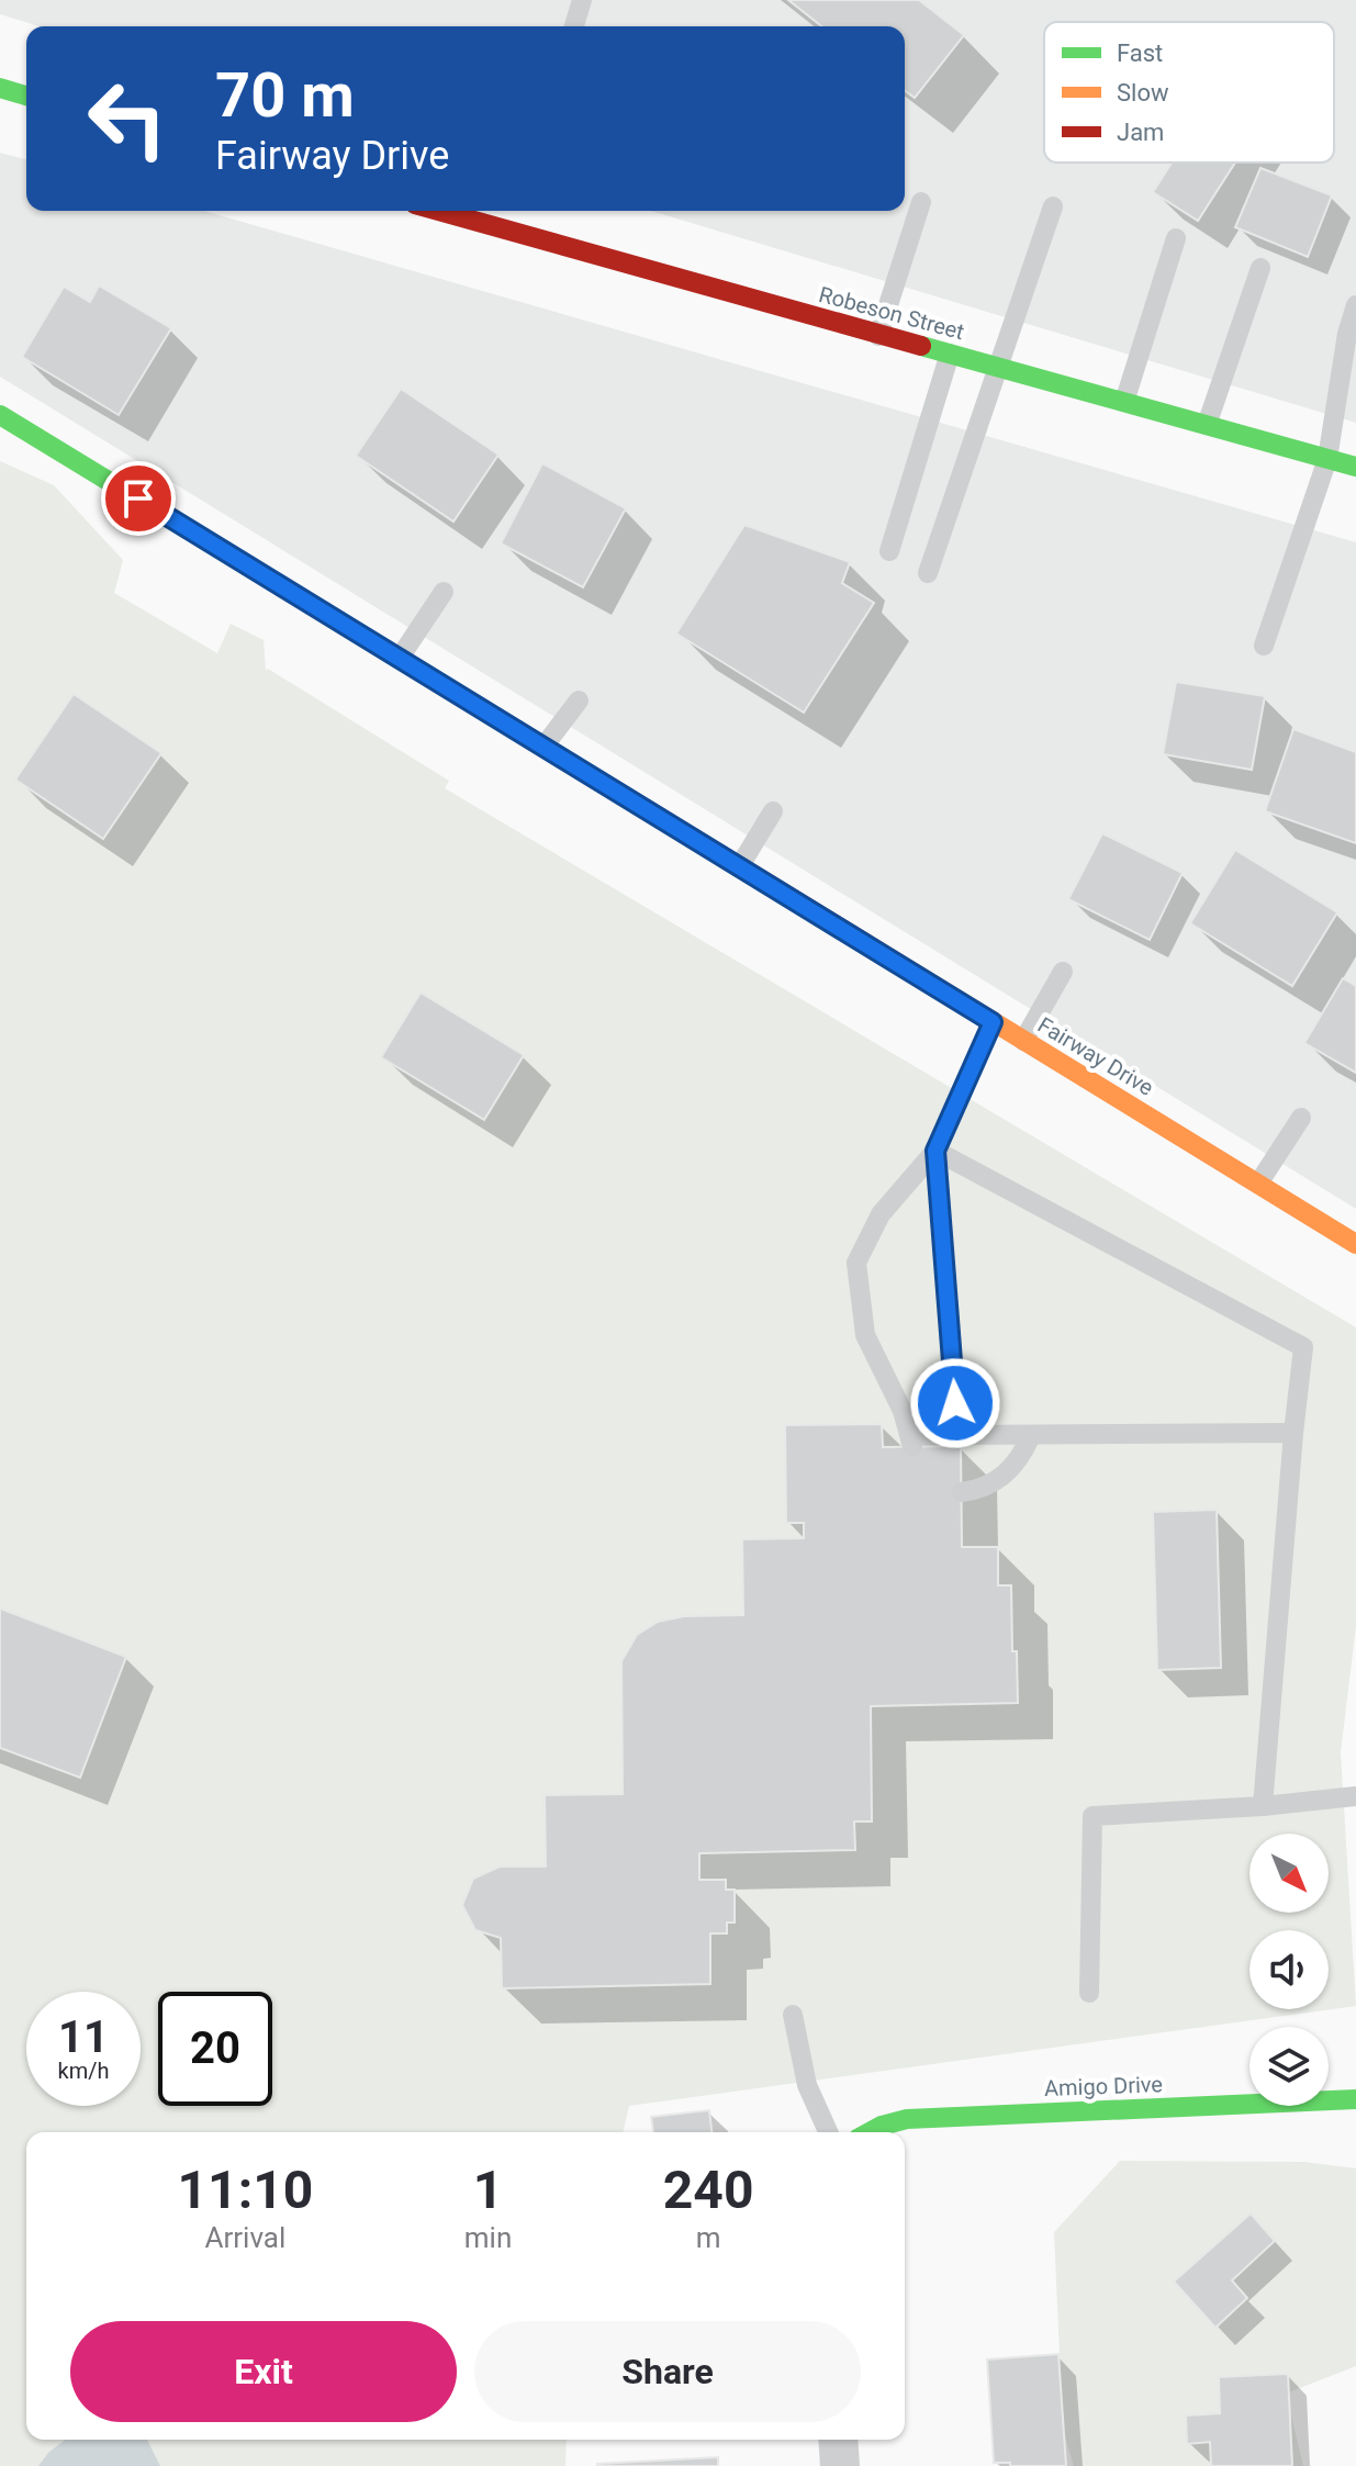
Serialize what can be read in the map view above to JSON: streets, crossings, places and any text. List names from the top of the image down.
{
  "streets": {
    "street": ["Robeson Street", "Fairway Drive", "Amigo Drive"]
  },
  "legend": ["Fast", "Slow", "Jam"],
  "north": "bottom right",
  "page": {
    "turn": ["70 m", "Fairway Drive"],
    "speed": "11 km/h",
    "limit": "20",
    "eta": [
      "11:10",
      "Arrival",
      "1",
      "min",
      "240",
      "m"
    ],
    "buttons": ["Exit", "Share"]
  }
}
